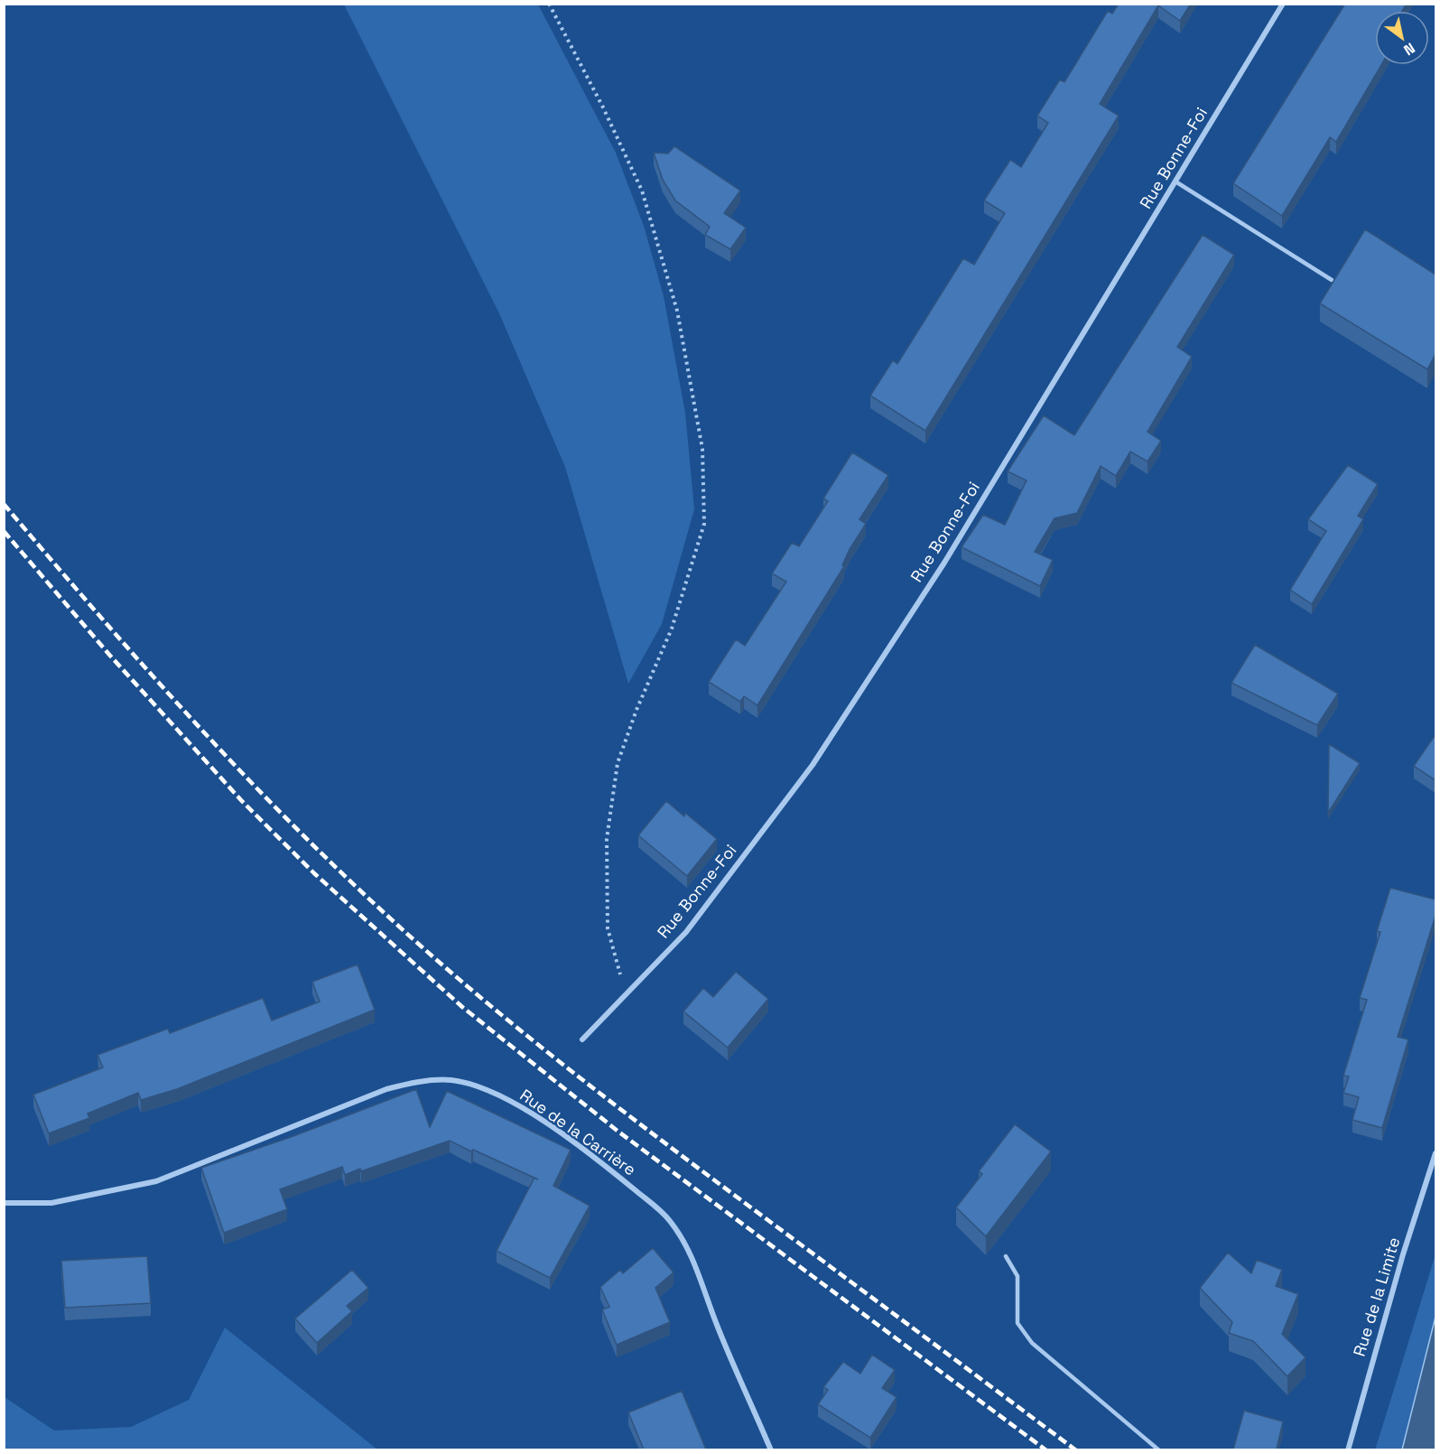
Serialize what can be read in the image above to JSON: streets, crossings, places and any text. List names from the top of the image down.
{
  "streets": {
    "street": ["Rue Bonne-Foi", "Rue de la Carrière", "Rue de la Limite"]
  },
  "north": "bottom right"
}
